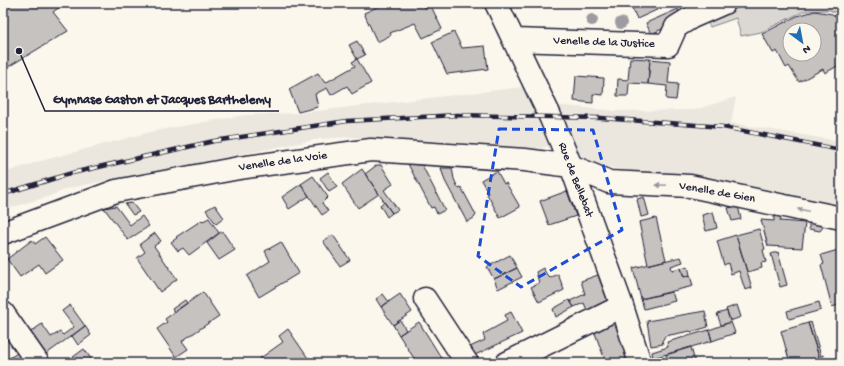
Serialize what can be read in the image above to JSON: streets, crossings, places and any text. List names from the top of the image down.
{
  "streets": {
    "street": [
      "Venelle de la Justice",
      "Venelle de la Voie",
      "Rue de Bellebat",
      "Venelle de Gien"
    ]
  },
  "crossings": [
    ["Venelle de la Justice", "Rue de Bellebat"],
    ["Venelle de la Voie", "Rue de Bellebat"],
    ["Venelle de la Voie", "Venelle de Gien"],
    ["Rue de Bellebat", "Venelle de Gien"]
  ],
  "one_way": ["Venelle de Gien"],
  "places": ["Gymnase Gaston et Jacques Barthelemy"],
  "north": "bottom right"
}
